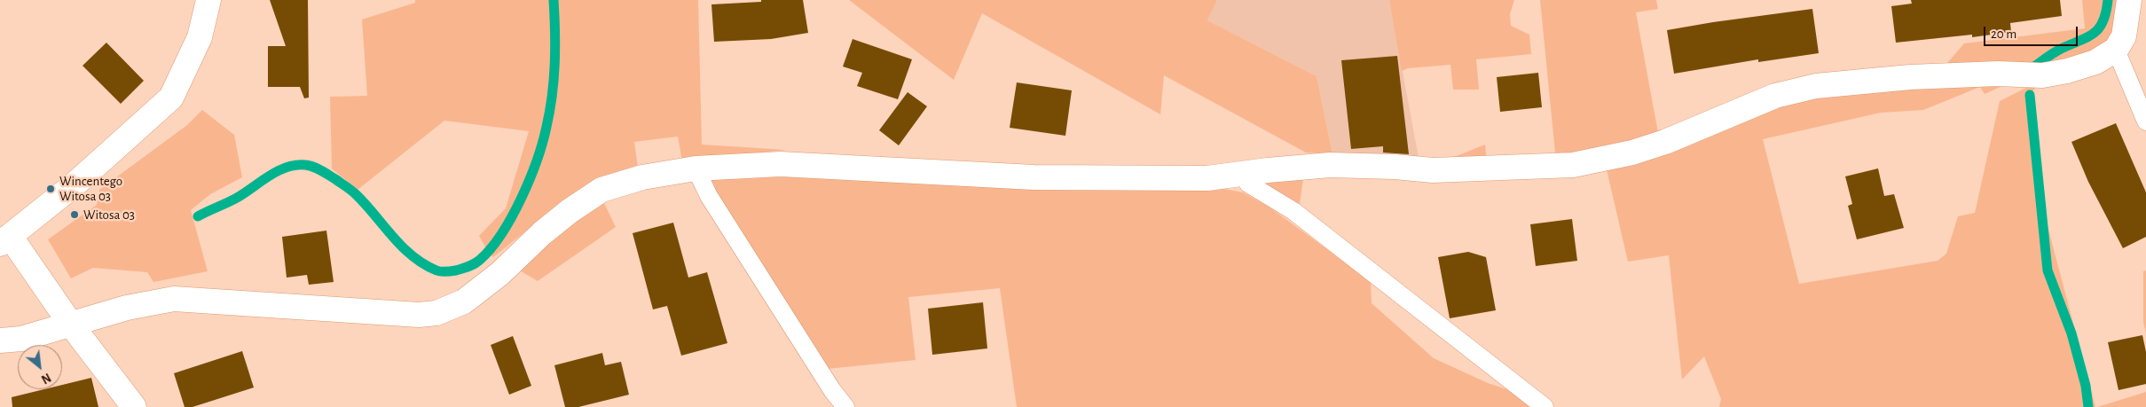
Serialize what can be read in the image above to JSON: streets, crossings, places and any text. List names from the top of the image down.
{
  "places": ["Wincentego Witosa 03", "Witosa 03"],
  "scale_bar": "20 m",
  "north": "bottom right"
}
